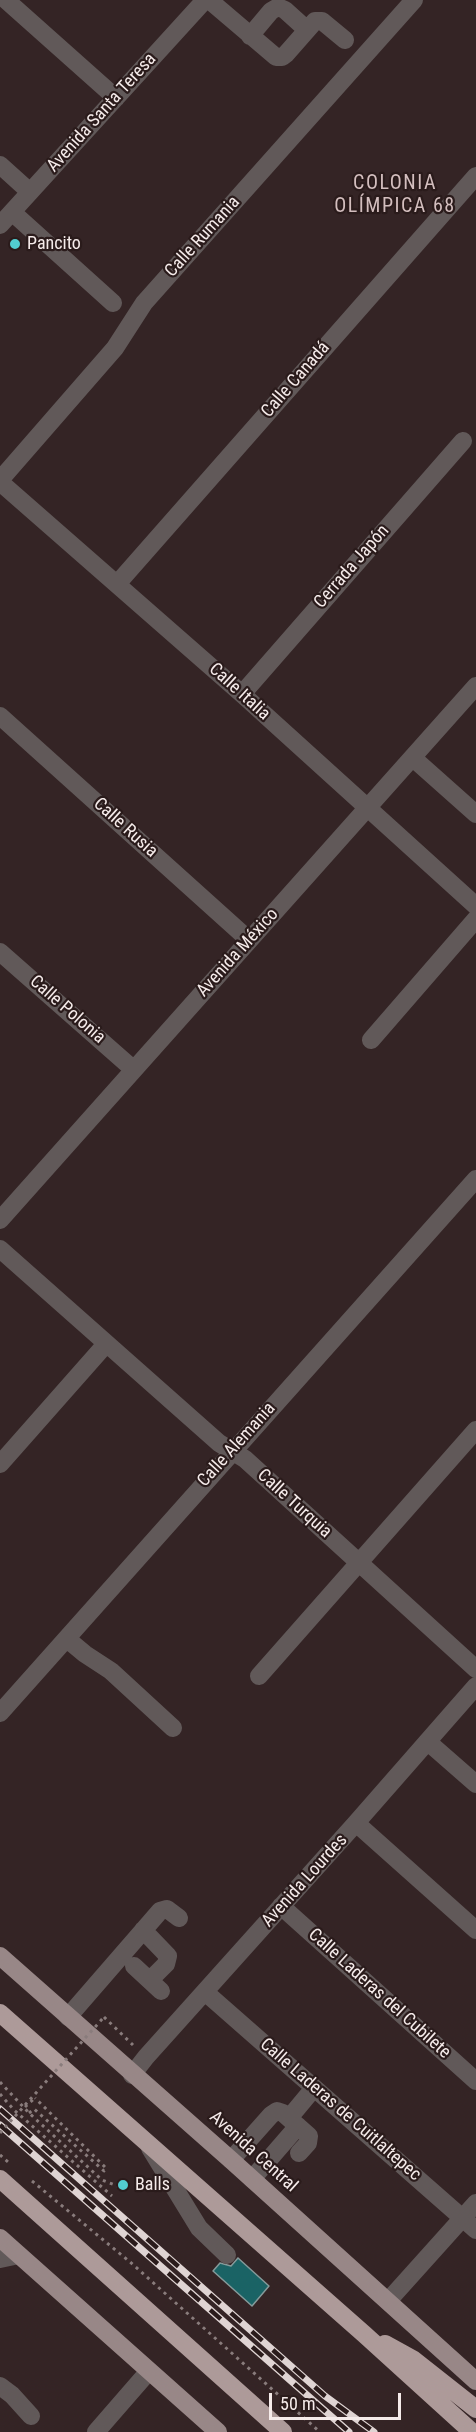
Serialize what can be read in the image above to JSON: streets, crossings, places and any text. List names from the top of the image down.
{
  "streets": {
    "main road": ["Avenida Central"],
    "street": [
      "Avenida Santa Teresa",
      "Calle Rumania",
      "Calle Canadá",
      "Cerrada Japón",
      "Calle Italia",
      "Calle Rusia",
      "Avenida México",
      "Calle Polonia",
      "Calle Alemania",
      "Calle Turquia",
      "Avenida Lourdes",
      "Calle Laderas del Cubilete",
      "Calle Laderas de Cuitlaltepec"
    ]
  },
  "crossings": [
    ["Calle Rumania", "Calle Italia"],
    ["Calle Canadá", "Calle Italia"],
    ["Cerrada Japón", "Calle Italia"],
    ["Calle Italia", "Avenida México"],
    ["Calle Rusia", "Avenida México"],
    ["Avenida México", "Calle Polonia"],
    ["Calle Alemania", "Calle Turquia"],
    ["Avenida Lourdes", "Calle Laderas del Cubilete"],
    ["Avenida Lourdes", "Calle Laderas de Cuitlaltepec"],
    ["Avenida Lourdes", "Avenida Central"]
  ],
  "districts": ["COLONIA OLÍMPICA 68"],
  "places": ["Pancito", "Balls"],
  "scale_bar": "50 m"
}
